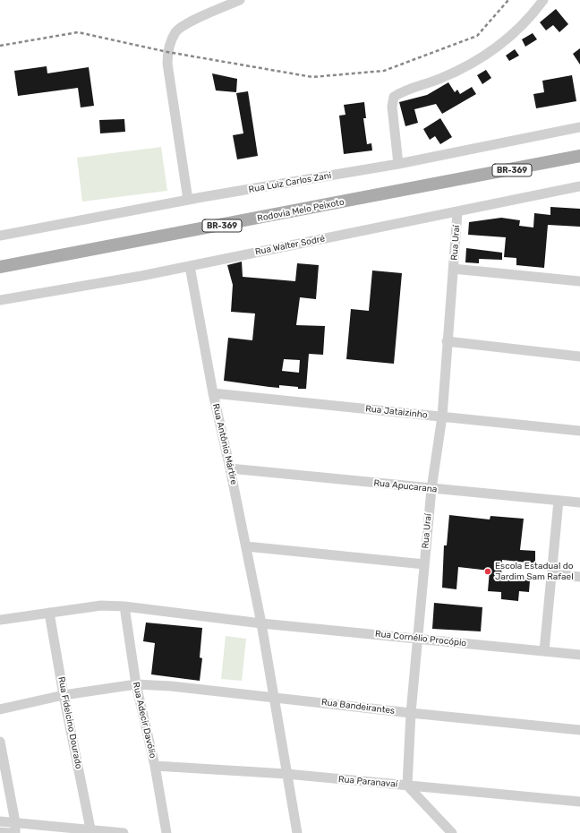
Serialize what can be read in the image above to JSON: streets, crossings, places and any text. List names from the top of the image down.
{
  "streets": {
    "main road": ["BR-369", "Rodovia Melo Peixoto"],
    "street": [
      "Rua Luiz Carlos Zani",
      "Rua Uraí",
      "Rua Walter Sodré",
      "Rua Jataizinho",
      "Rua Antônio Mártire",
      "Rua Apucarana",
      "Rua Cornélio Procópio",
      "Rua Bandeirantes",
      "Rua Adecir Davólio",
      "Rua Fidelcino Dourado",
      "Rua Paranavaí"
    ]
  },
  "crossings": [
    ["Rua Uraí", "Rua Walter Sodré"],
    ["Rua Uraí", "Rua Jataizinho"],
    ["Rua Uraí", "Rua Apucarana"],
    ["Rua Uraí", "Rua Cornélio Procópio"],
    ["Rua Uraí", "Rua Bandeirantes"],
    ["Rua Uraí", "Rua Paranavaí"],
    ["Rua Walter Sodré", "Rua Antônio Mártire"],
    ["Rua Jataizinho", "Rua Antônio Mártire"],
    ["Rua Antônio Mártire", "Rua Apucarana"],
    ["Rua Antônio Mártire", "Rua Cornélio Procópio"],
    ["Rua Antônio Mártire", "Rua Bandeirantes"],
    ["Rua Antônio Mártire", "Rua Paranavaí"],
    ["Rua Cornélio Procópio", "Rua Adecir Davólio"],
    ["Rua Cornélio Procópio", "Rua Fidelcino Dourado"],
    ["Rua Bandeirantes", "Rua Adecir Davólio"],
    ["Rua Bandeirantes", "Rua Fidelcino Dourado"],
    ["Rua Adecir Davólio", "Rua Paranavaí"]
  ],
  "places": ["Escola Estadual do Jardim Sam Rafael"]
}
